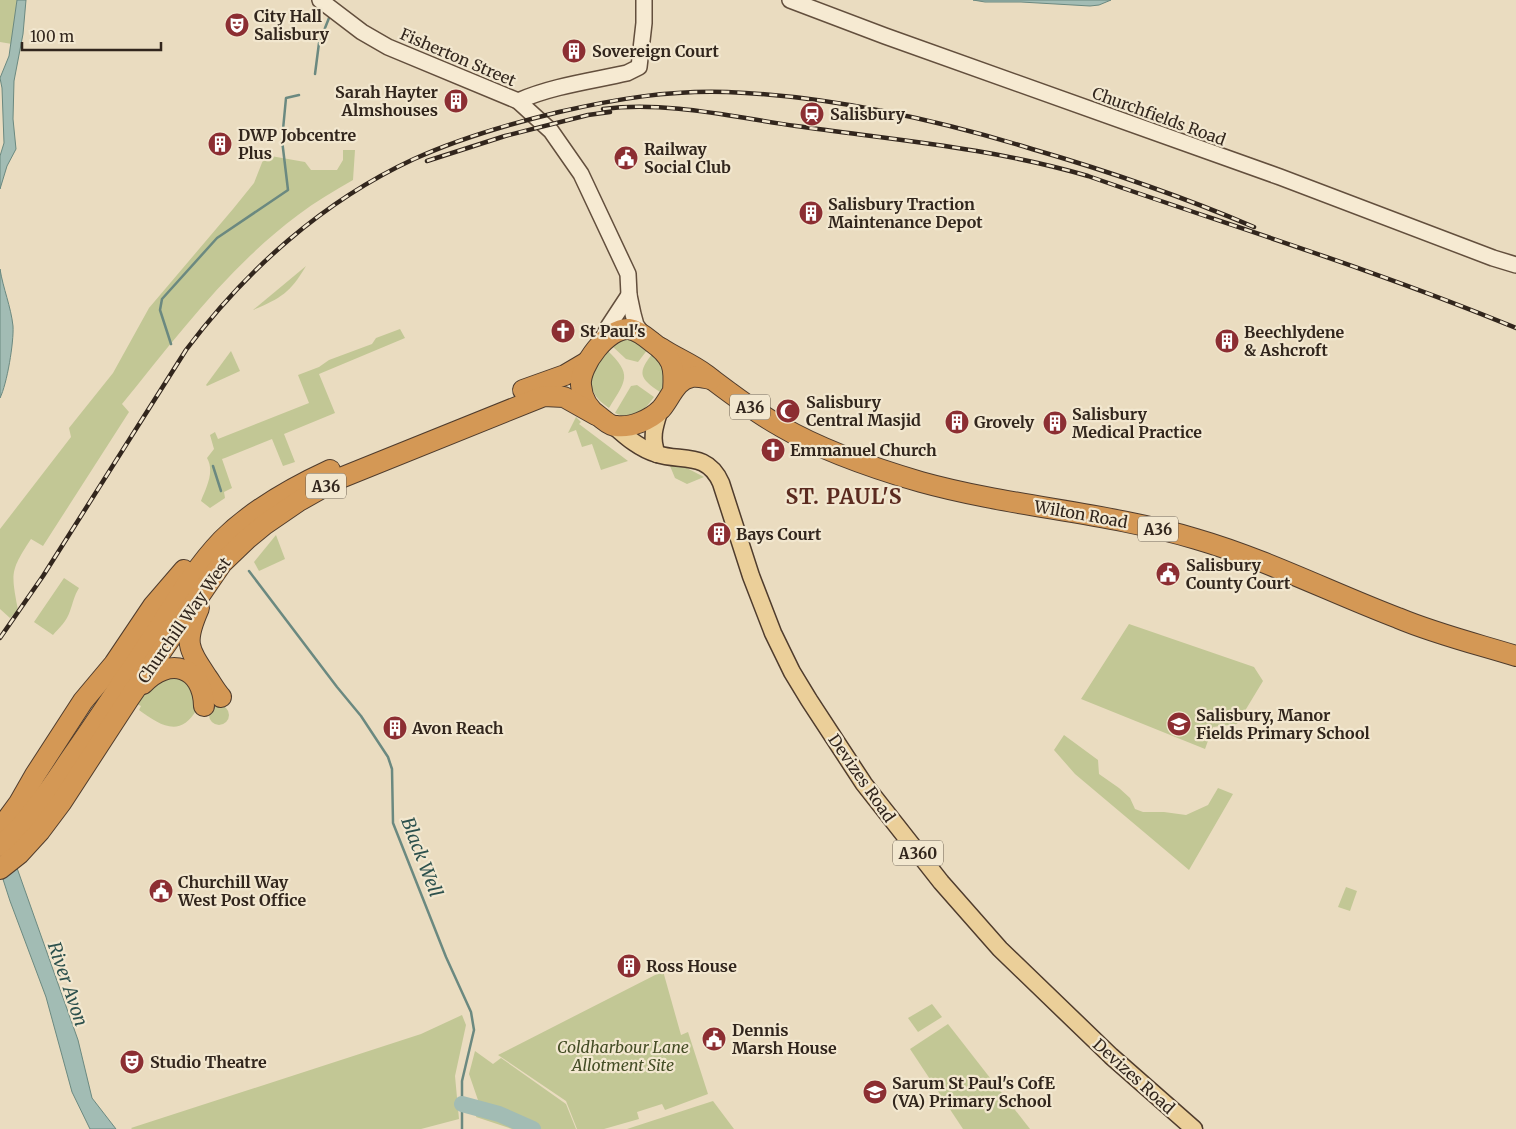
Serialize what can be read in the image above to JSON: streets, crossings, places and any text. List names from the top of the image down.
{
  "streets": {
    "highway": ["A36", "Wilton Road", "Churchill Way West"],
    "main road": ["Devizes Road", "A360"],
    "street": ["Fisherton Street", "Churchfields Road"]
  },
  "crossings": [
    ["Fisherton Street", "A36"],
    ["Fisherton Street", "Wilton Road"],
    ["Fisherton Street", "Churchill Way West"],
    ["Fisherton Street", "Devizes Road"],
    ["A36", "Wilton Road"],
    ["A36", "Churchill Way West"],
    ["A36", "Devizes Road"],
    ["Wilton Road", "Churchill Way West"],
    ["Wilton Road", "Devizes Road"],
    ["Churchill Way West", "Devizes Road"]
  ],
  "districts": ["ST. PAUL'S"],
  "water": ["Black Well", "River Avon"],
  "parks": ["Coldharbour Lane Allotment Site"],
  "places": {
    "theatre": ["City Hall Salisbury", "Studio Theatre"],
    "building": [
      "Sovereign Court",
      "Sarah Hayter Almshouses",
      "DWP Jobcentre Plus",
      "Salisbury Traction Maintenance Depot",
      "Beechlydene & Ashcroft",
      "Grovely",
      "Salisbury Medical Practice",
      "Bays Court",
      "Avon Reach",
      "Ross House"
    ],
    "station": ["Salisbury"],
    "public building": [
      "Railway Social Club",
      "Salisbury County Court",
      "Churchill Way West Post Office",
      "Dennis Marsh House"
    ],
    "church": ["St Paul's", "Emmanuel Church"],
    "mosque": ["Salisbury Central Masjid"],
    "school or university": ["Salisbury, Manor Fields Primary School", "Sarum St Paul's CofE (VA) Primary School"]
  },
  "scale_bar": "100 m"
}
